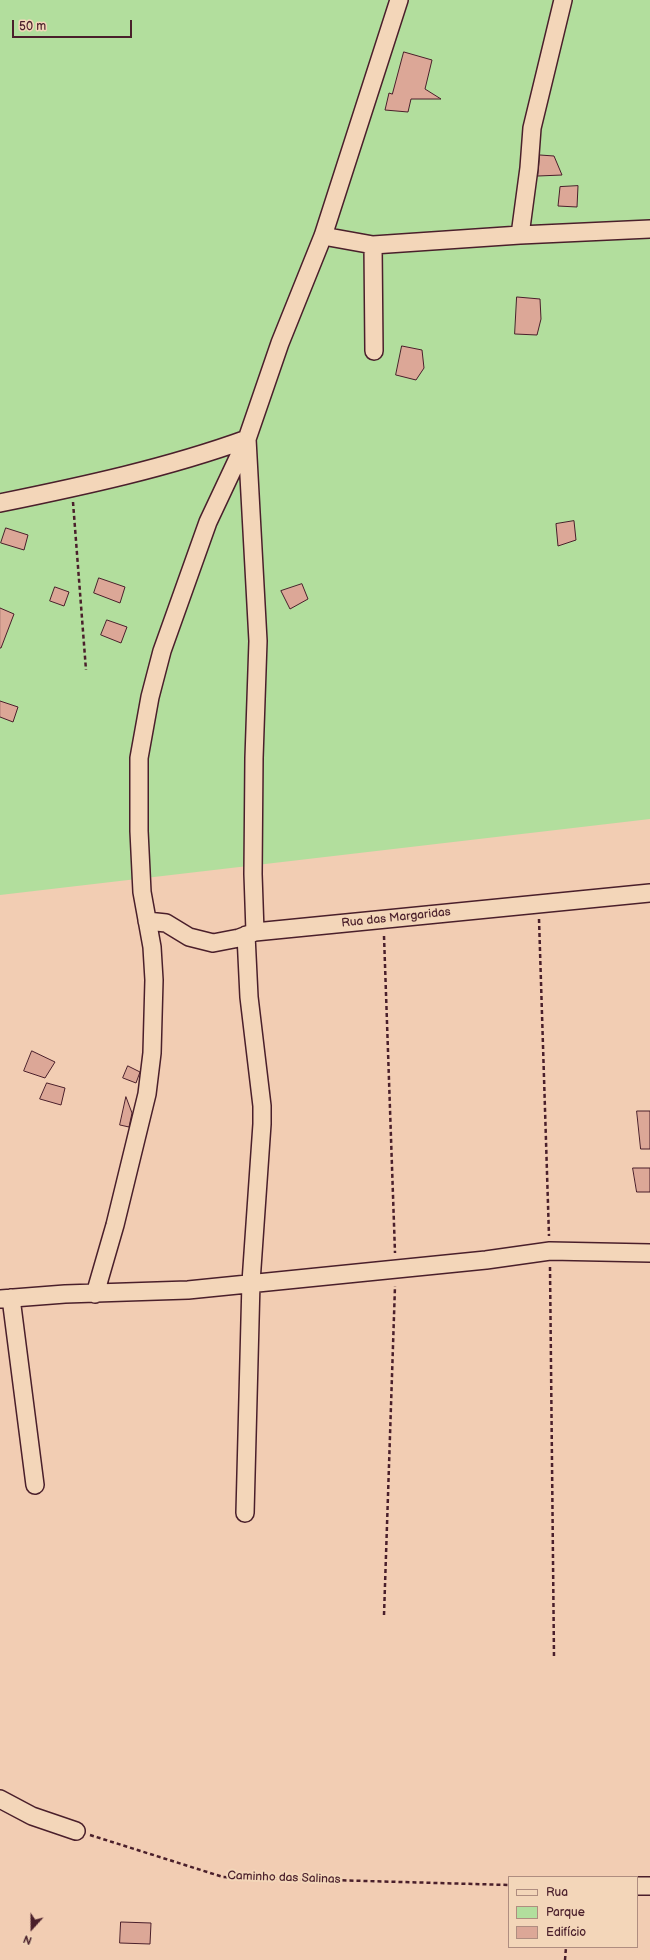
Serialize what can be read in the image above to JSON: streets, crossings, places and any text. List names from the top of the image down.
{
  "streets": {
    "street": ["Rua das Margaridas"],
    "path": ["Caminho das Salinas"]
  },
  "legend": ["Rua", "Parque", "Edifício"],
  "scale_bar": "50 m",
  "north": "bottom"
}
